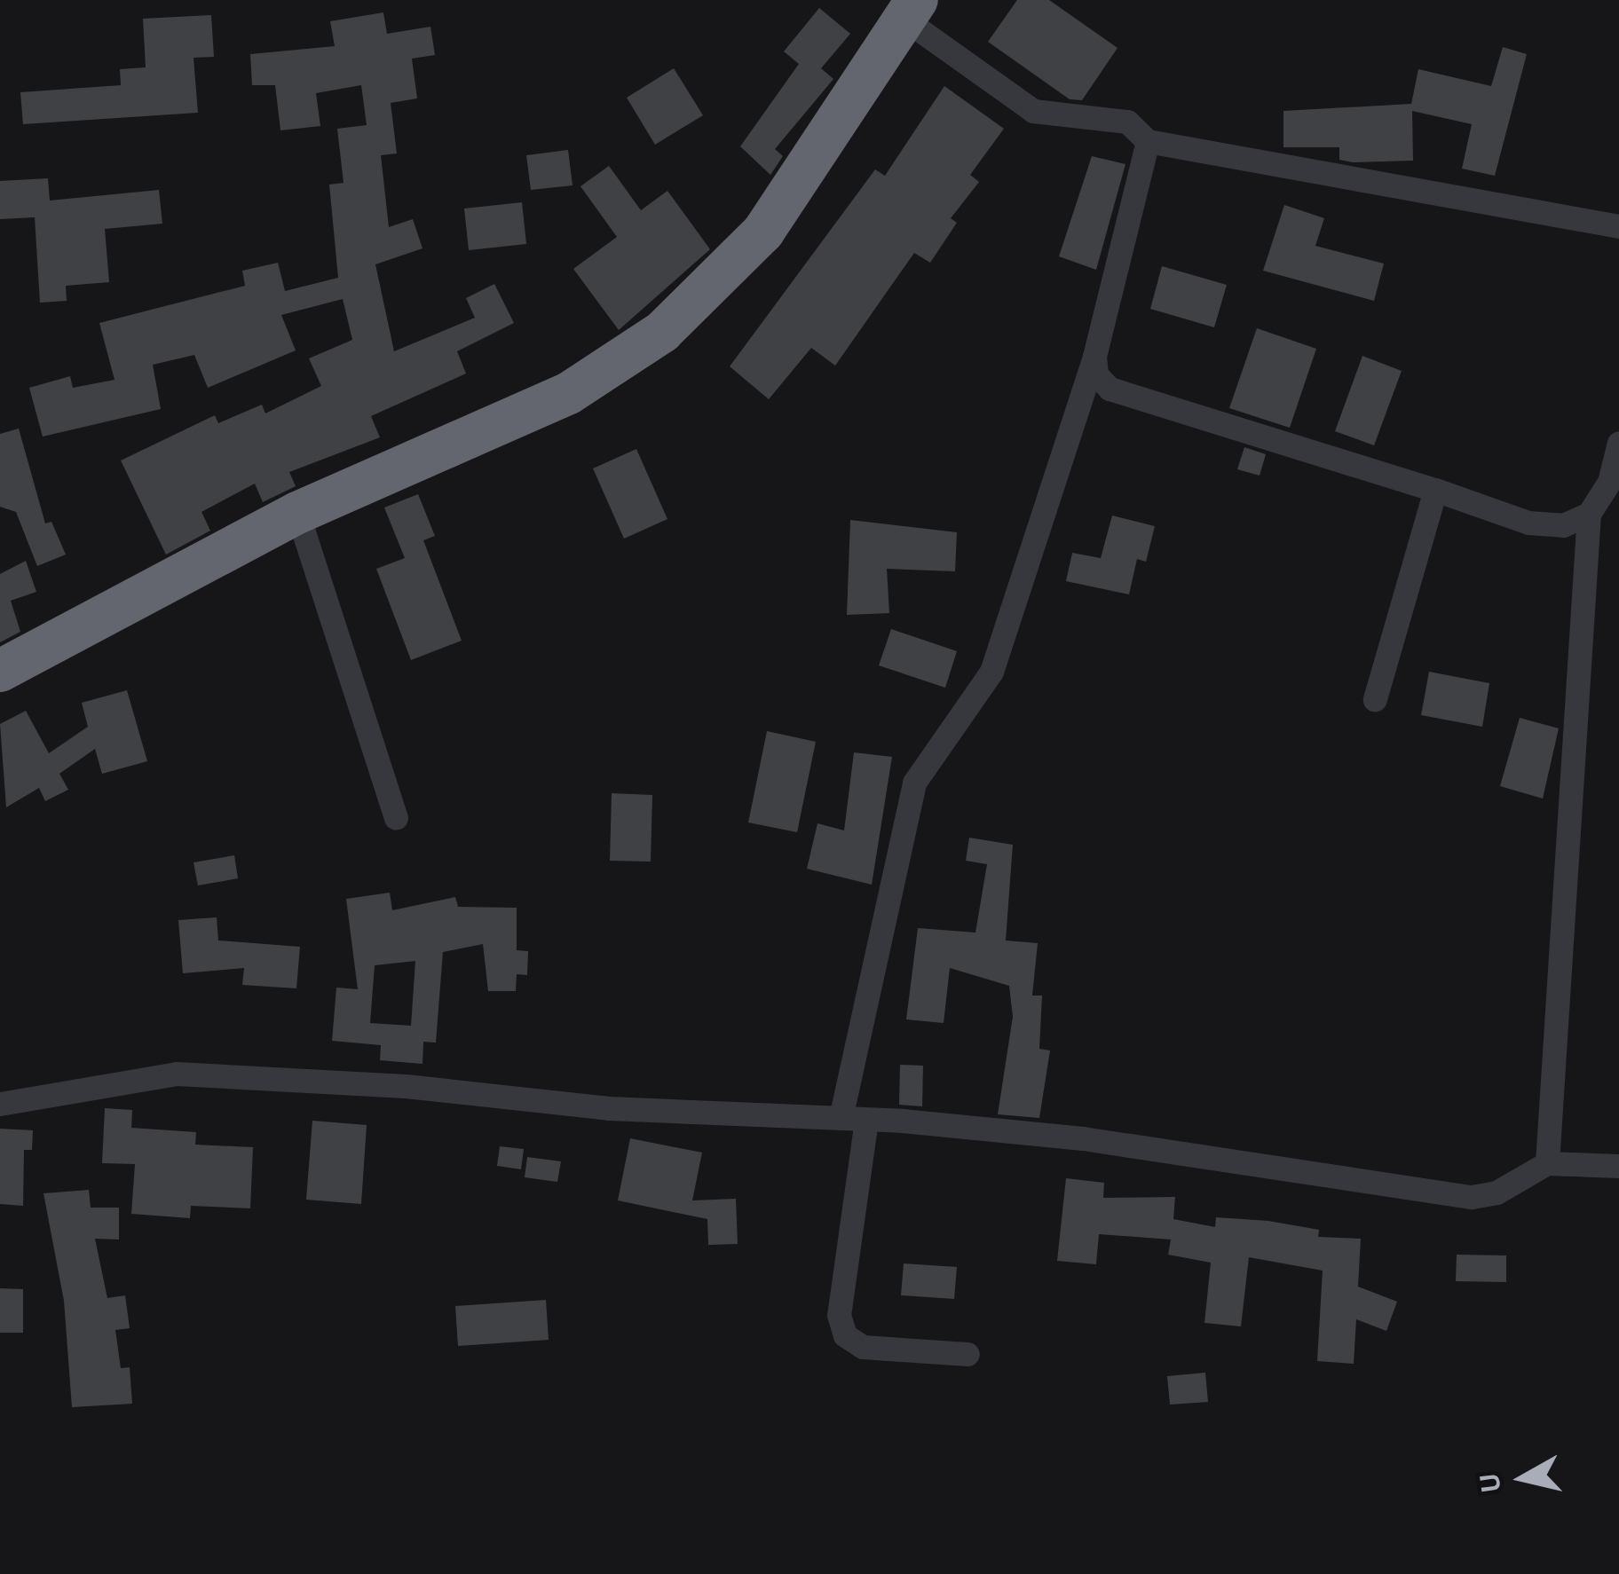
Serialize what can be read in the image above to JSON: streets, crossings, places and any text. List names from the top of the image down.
{
  "north": "left"
}
